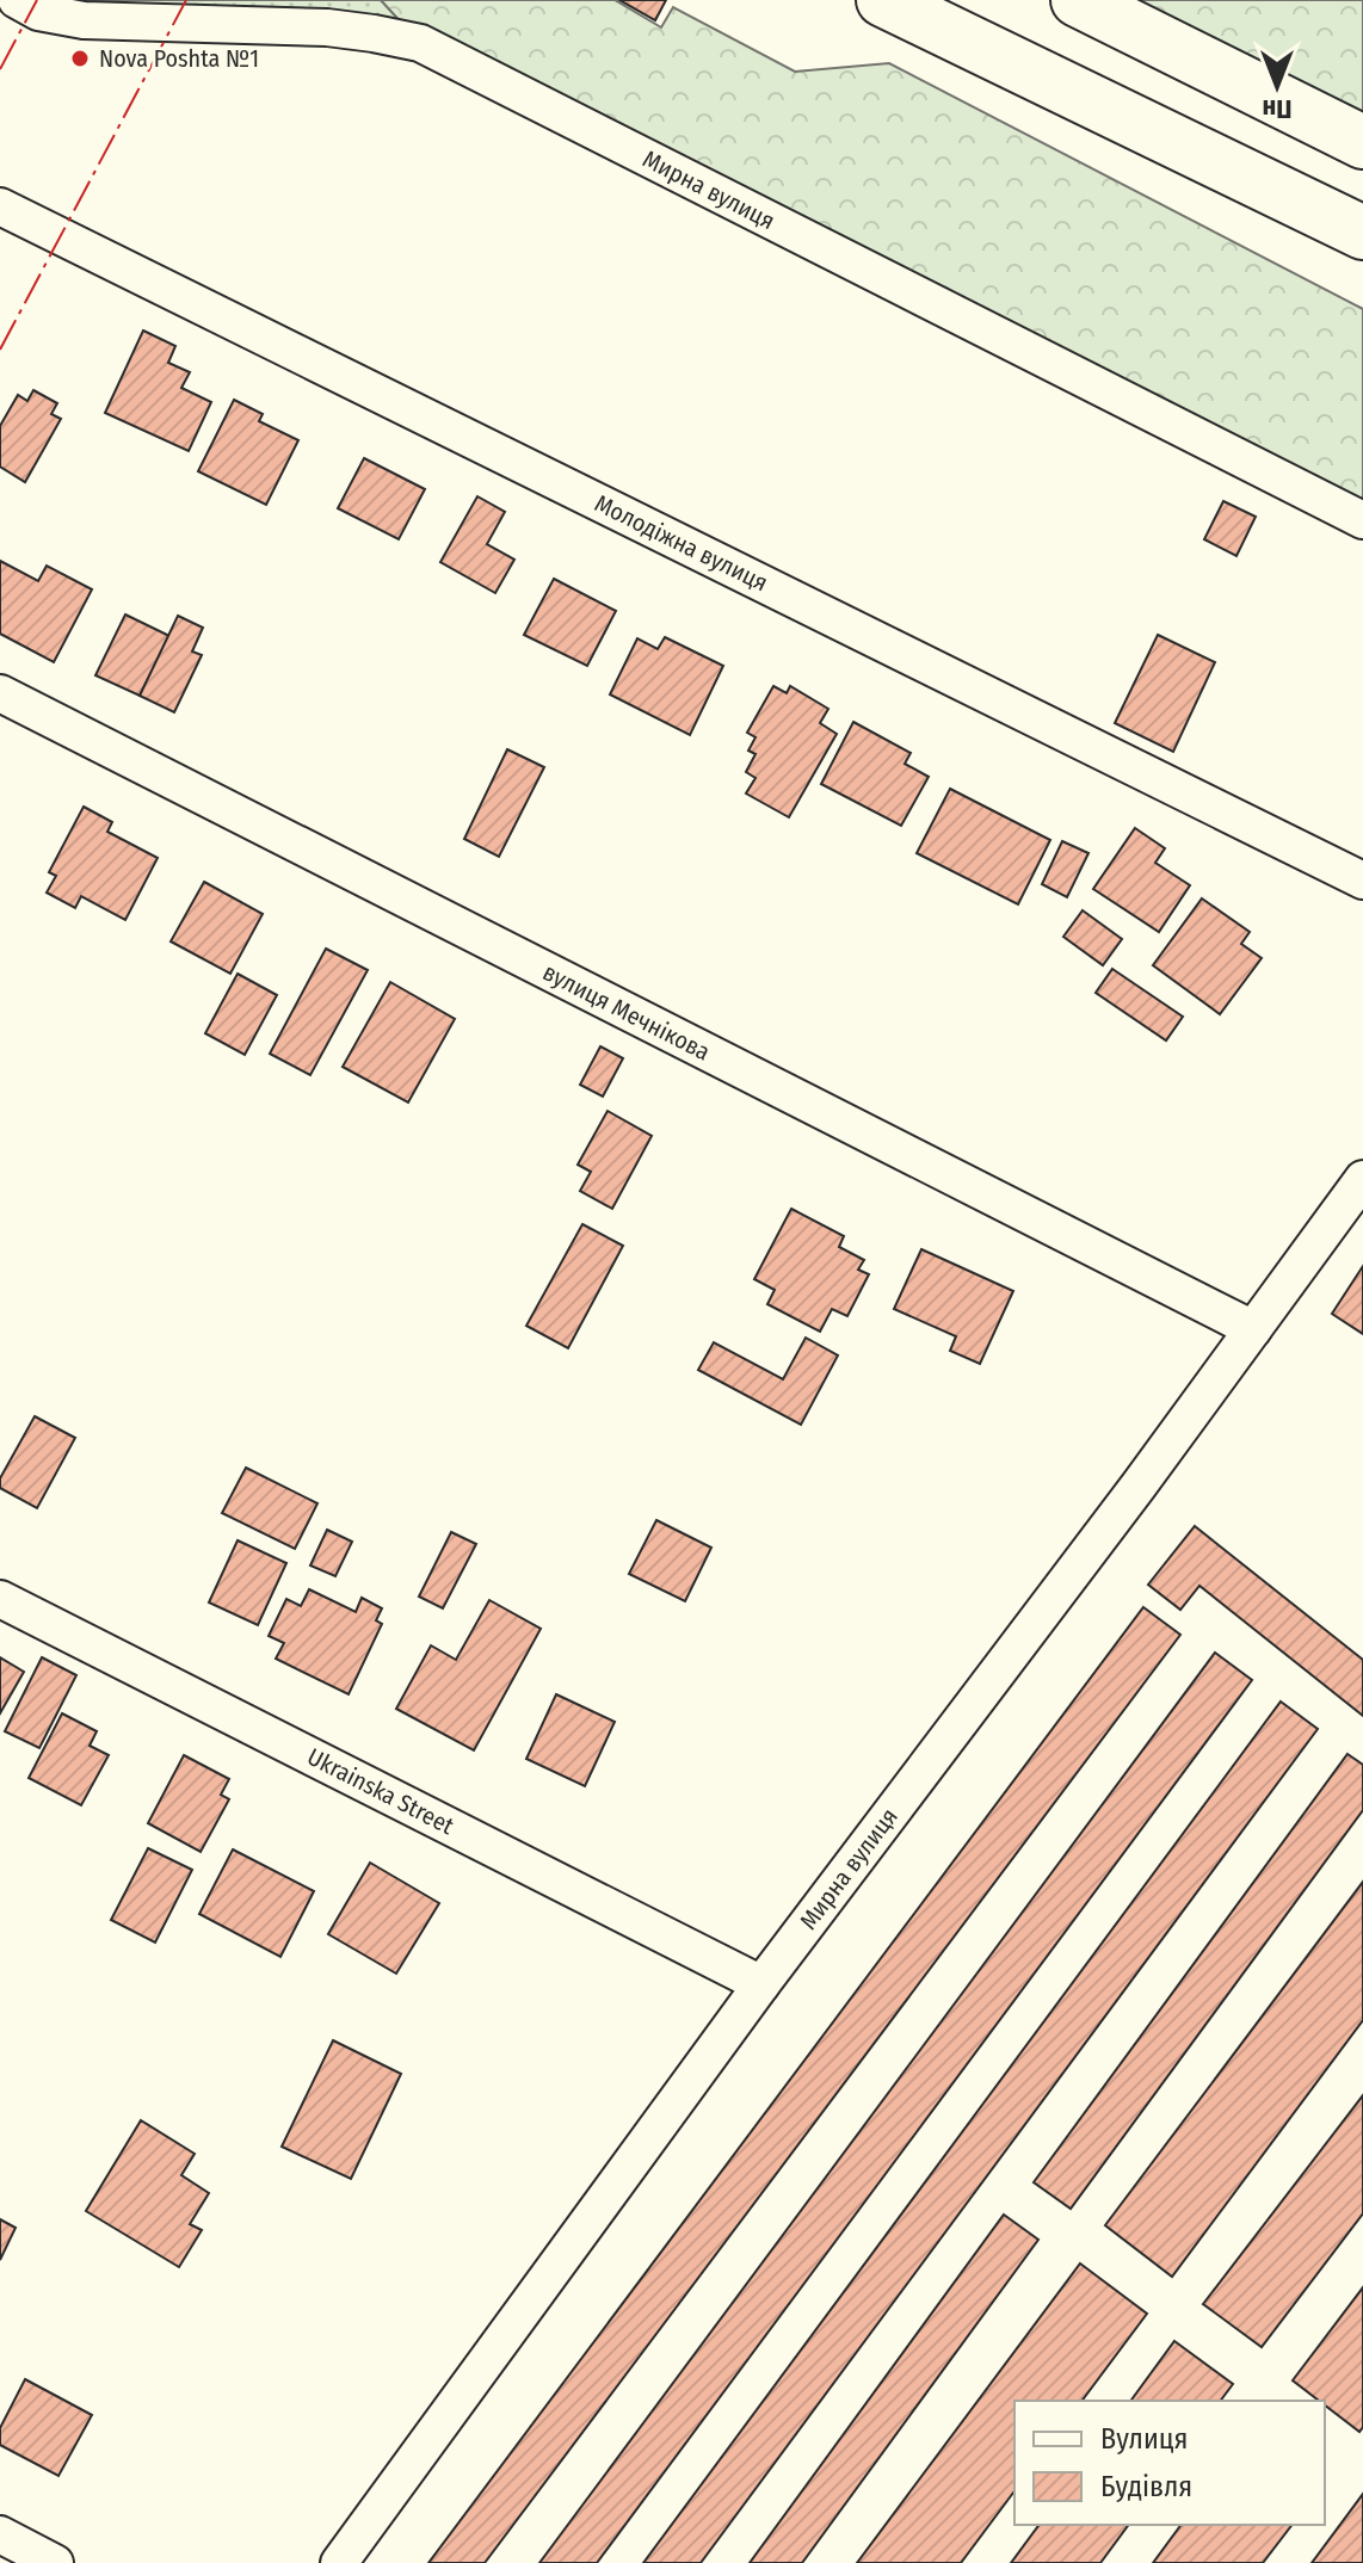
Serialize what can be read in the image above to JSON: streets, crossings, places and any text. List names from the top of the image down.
{
  "streets": {
    "street": [
      "Мирна вулиця",
      "Молодіжна вулиця",
      "вулиця Мечнікова",
      "Ukrainska Street"
    ]
  },
  "crossings": [
    ["Мирна вулиця", "вулиця Мечнікова"],
    ["Мирна вулиця", "Ukrainska Street"]
  ],
  "places": ["Nova Poshta №1"],
  "legend": ["Вулиця", "Будівля"],
  "north": "bottom"
}
